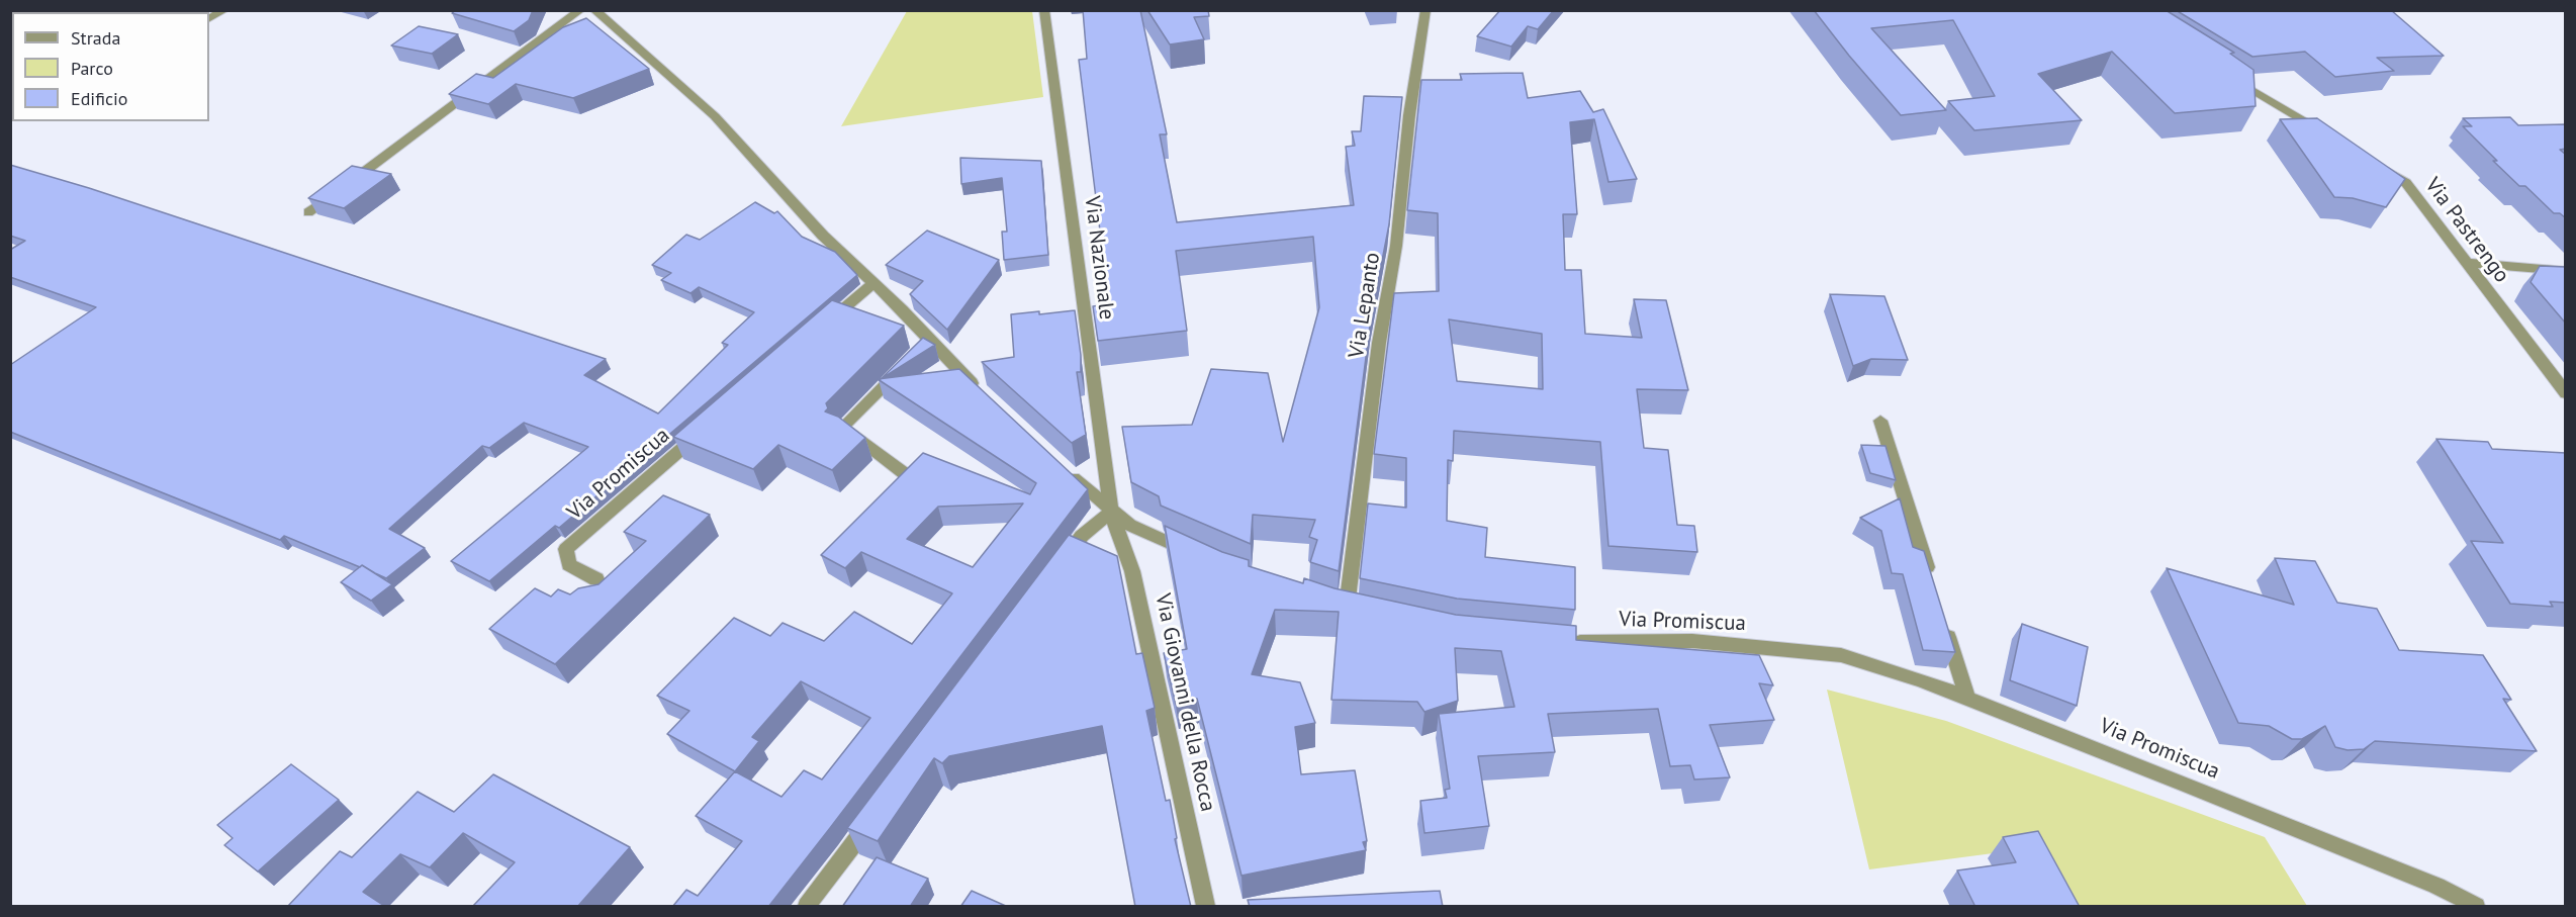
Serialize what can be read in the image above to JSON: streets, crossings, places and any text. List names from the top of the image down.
{
  "streets": {
    "street": [
      "Via Pastrengo",
      "Via Nazionale",
      "Via Lepanto",
      "Via Promiscua",
      "Via Giovanni della Rocca"
    ]
  },
  "crossings": [
    ["Via Nazionale", "Via Giovanni della Rocca"]
  ],
  "legend": ["Strada", "Parco", "Edificio"]
}
